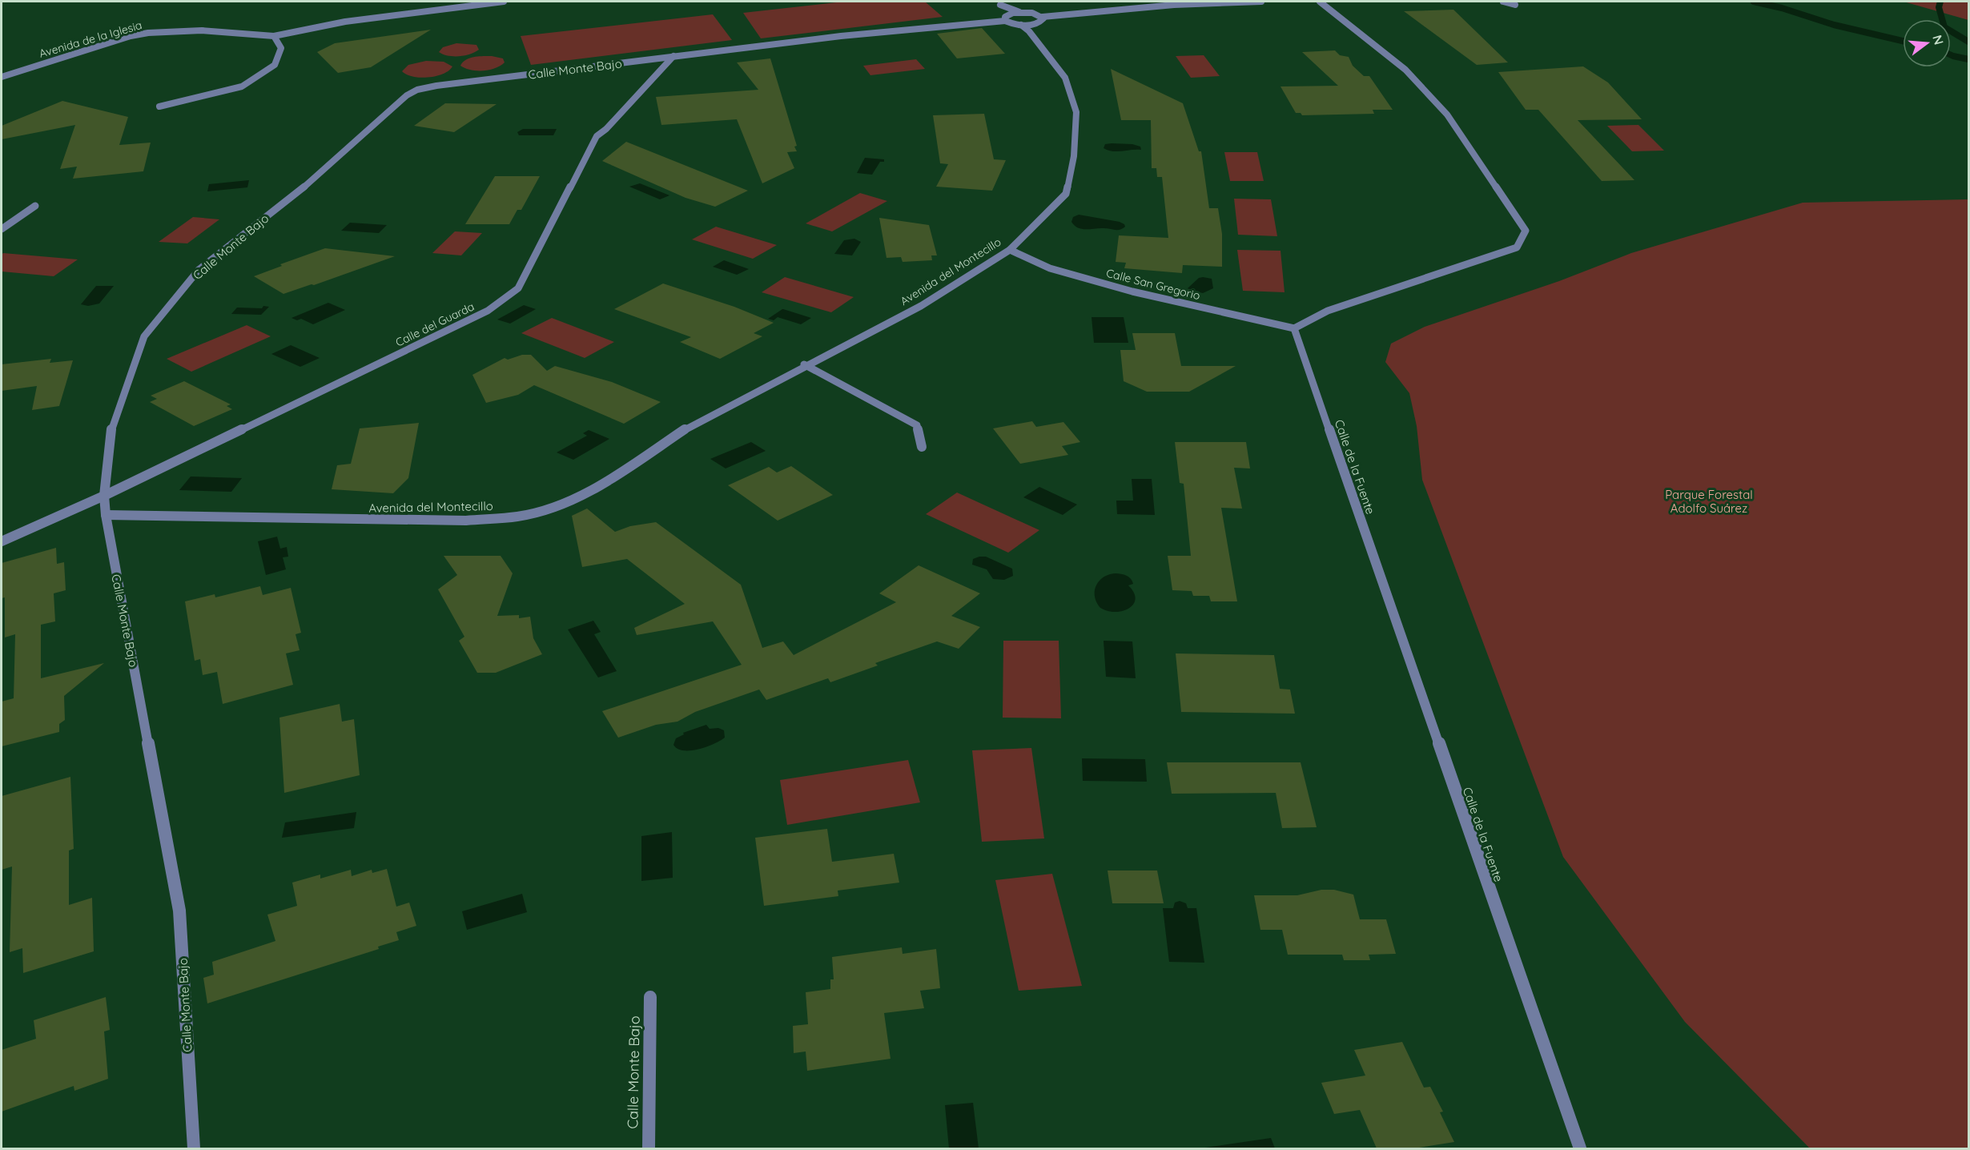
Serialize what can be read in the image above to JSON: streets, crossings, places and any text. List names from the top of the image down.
{
  "streets": {
    "street": [
      "Avenida de la Iglesia",
      "Calle Monte Bajo",
      "Avenida del Montecillo",
      "Calle San Gregorio",
      "Calle del Guarda",
      "Calle de la Fuente"
    ]
  },
  "crossings": [
    ["Calle Monte Bajo", "Avenida del Montecillo"],
    ["Calle Monte Bajo", "Calle del Guarda"],
    ["Avenida del Montecillo", "Calle San Gregorio"],
    ["Calle San Gregorio", "Calle de la Fuente"]
  ],
  "parks": ["Parque Forestal Adolfo Suárez"],
  "north": "right"
}
